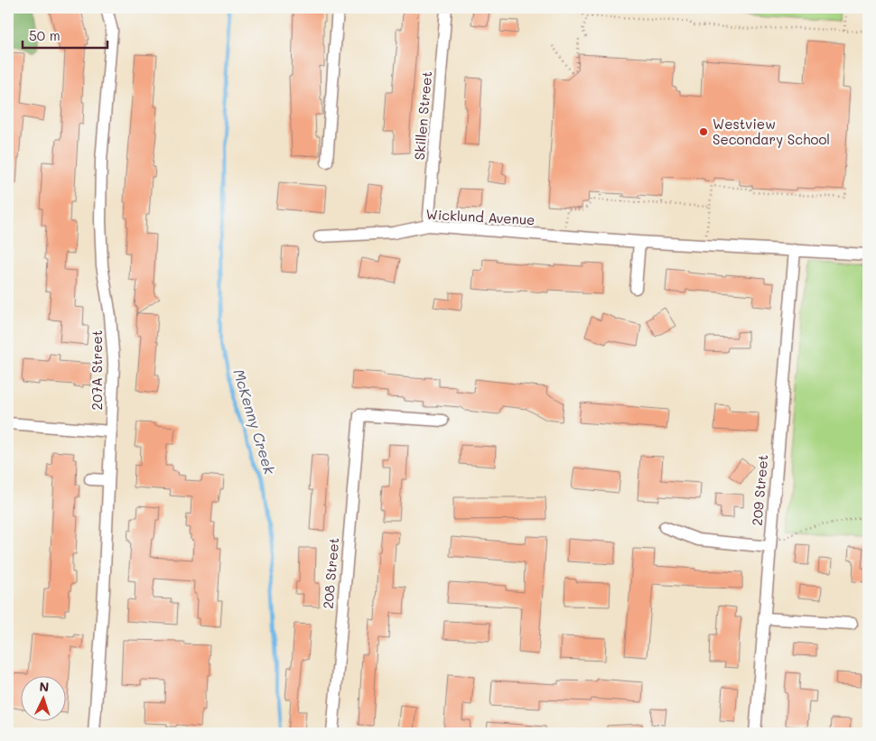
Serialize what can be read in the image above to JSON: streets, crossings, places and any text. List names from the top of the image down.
{
  "streets": {
    "street": [
      "Skillen Street",
      "Wicklund Avenue",
      "207A Street",
      "209 Street",
      "208 Street"
    ]
  },
  "crossings": [
    ["Skillen Street", "Wicklund Avenue"],
    ["Wicklund Avenue", "209 Street"]
  ],
  "water": ["McKenny Creek"],
  "places": ["Westview Secondary School"],
  "scale_bar": "50 m",
  "north": "top"
}
